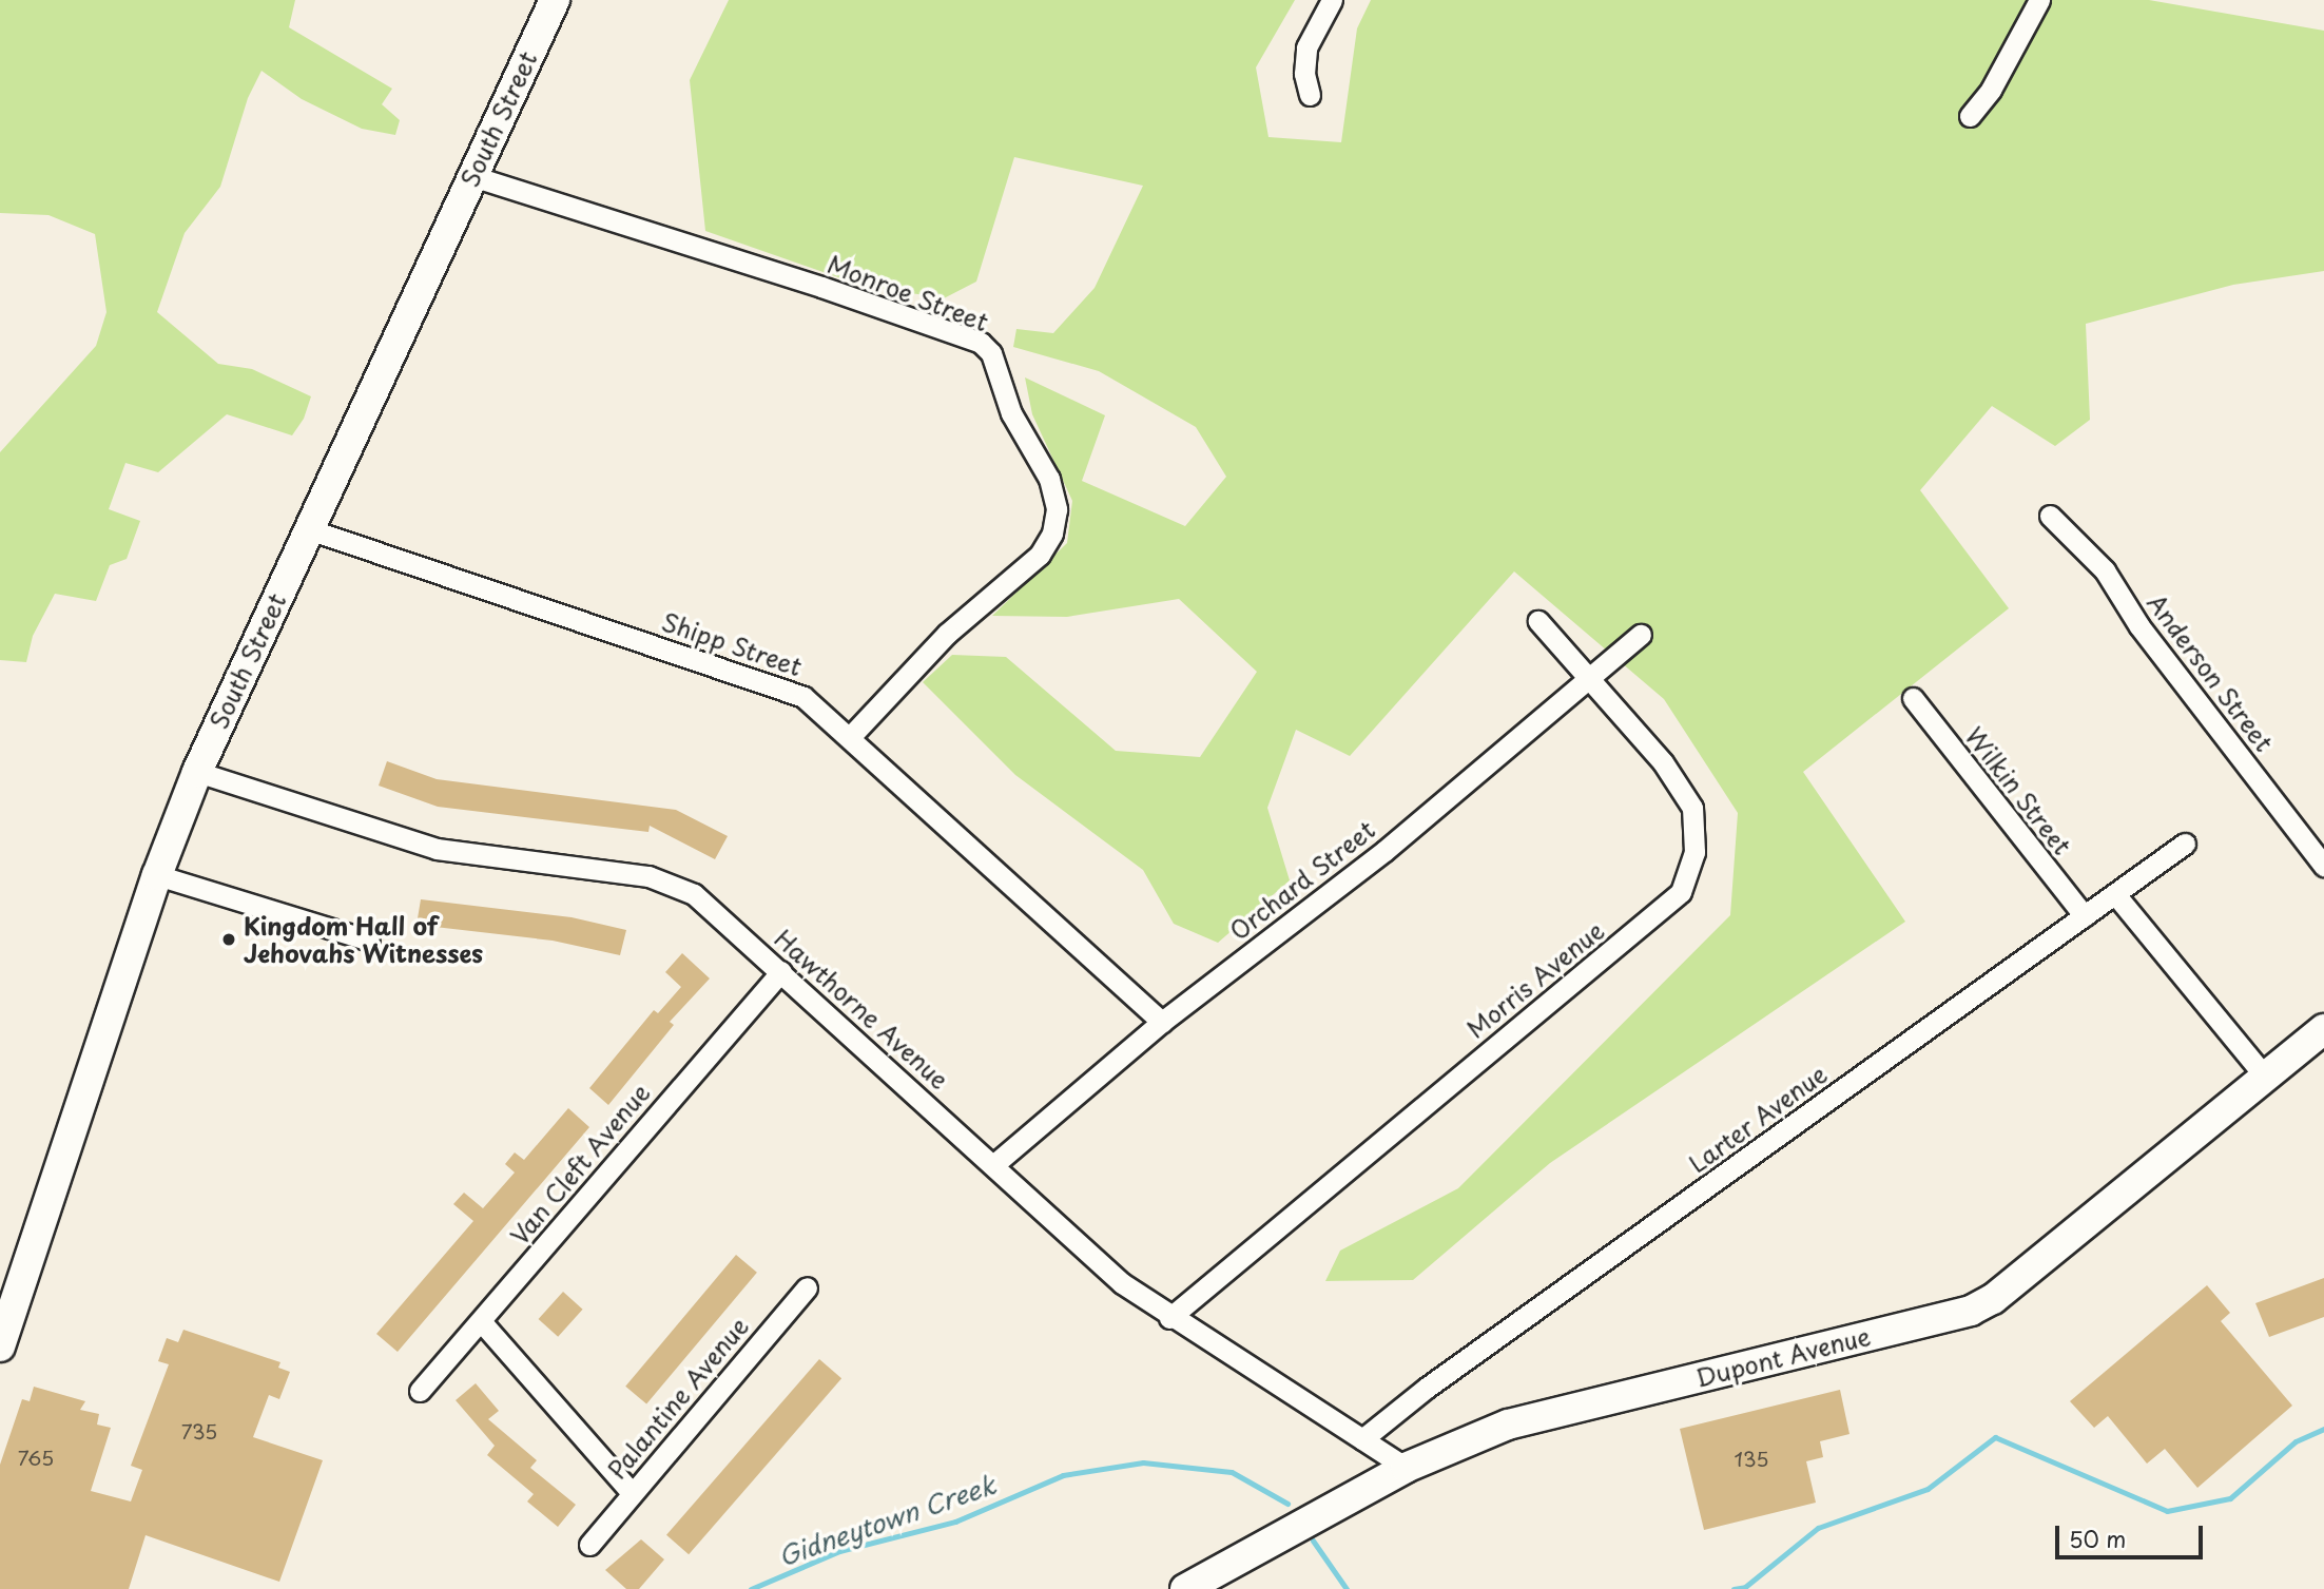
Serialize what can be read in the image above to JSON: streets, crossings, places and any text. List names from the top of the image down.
{
  "streets": {
    "street": [
      "South Street",
      "Monroe Street",
      "Shipp Street",
      "Anderson Street",
      "Wilkin Street",
      "Orchard Street",
      "Morris Avenue",
      "Hawthorne Avenue",
      "Larter Avenue",
      "Van Cleft Avenue",
      "Dupont Avenue",
      "Palantine Avenue"
    ]
  },
  "crossings": [
    ["South Street", "Monroe Street"],
    ["South Street", "Shipp Street"],
    ["South Street", "Hawthorne Avenue"],
    ["Monroe Street", "Shipp Street"],
    ["Shipp Street", "Orchard Street"],
    ["Wilkin Street", "Larter Avenue"],
    ["Orchard Street", "Morris Avenue"],
    ["Orchard Street", "Hawthorne Avenue"],
    ["Morris Avenue", "Hawthorne Avenue"],
    ["Hawthorne Avenue", "Larter Avenue"],
    ["Hawthorne Avenue", "Van Cleft Avenue"],
    ["Hawthorne Avenue", "Dupont Avenue"]
  ],
  "water": ["Gidneytown Creek"],
  "places": ["Kingdom Hall of Jehovahs Witnesses"],
  "house_numbers": ["735", "765", "135"],
  "scale_bar": "50 m"
}
